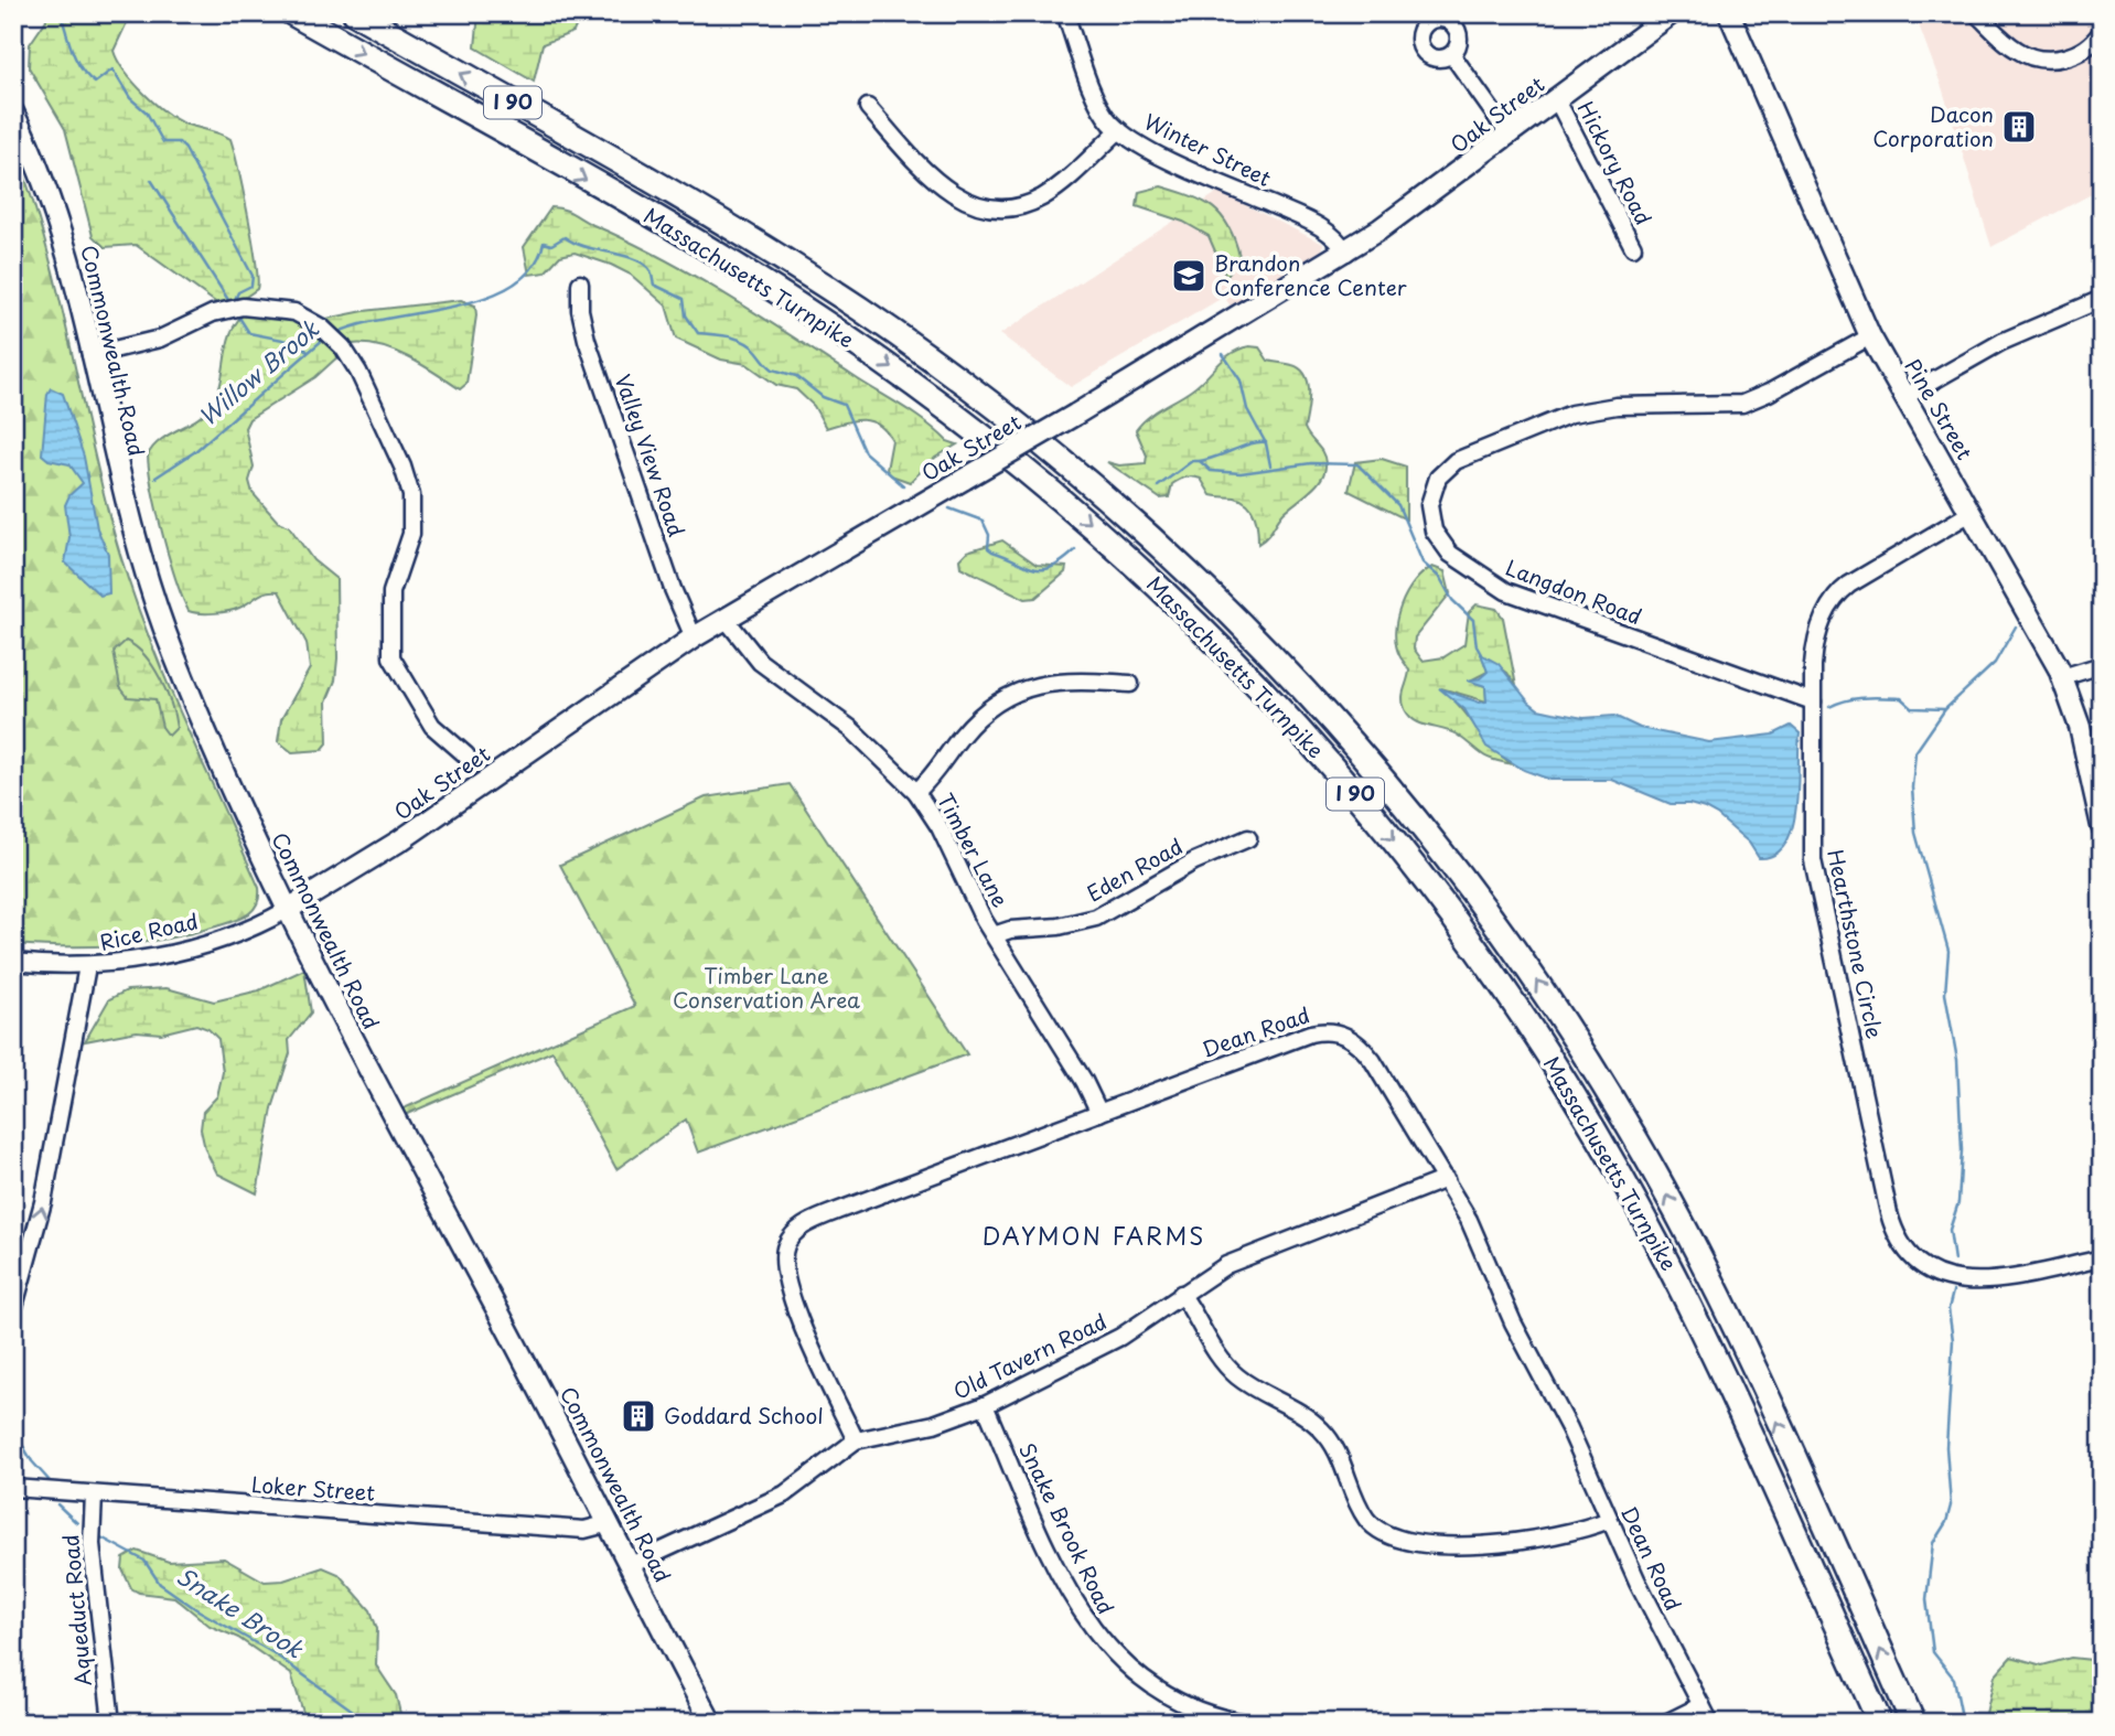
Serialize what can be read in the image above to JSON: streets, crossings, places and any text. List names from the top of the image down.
{
  "streets": {
    "highway": ["I 90", "Massachusetts Turnpike"],
    "main road": ["Oak Street", "Commonwealth Road", "Pine Street"],
    "street": [
      "Winter Street",
      "Hickory Road",
      "Valley View Road",
      "Langdon Road",
      "Timber Lane",
      "Eden Road",
      "Rice Road",
      "Hearthstone Circle",
      "Dean Road",
      "Old Tavern Road",
      "Loker Street",
      "Snake Brook Road",
      "Aqueduct Road"
    ]
  },
  "crossings": [
    ["Oak Street", "Winter Street"],
    ["Oak Street", "Hickory Road"],
    ["Oak Street", "Commonwealth Road"],
    ["Oak Street", "Valley View Road"],
    ["Oak Street", "Timber Lane"],
    ["Oak Street", "Rice Road"],
    ["Commonwealth Road", "Rice Road"],
    ["Commonwealth Road", "Old Tavern Road"],
    ["Commonwealth Road", "Loker Street"],
    ["Pine Street", "Langdon Road"],
    ["Pine Street", "Hearthstone Circle"],
    ["Langdon Road", "Hearthstone Circle"],
    ["Timber Lane", "Eden Road"],
    ["Timber Lane", "Dean Road"],
    ["Dean Road", "Old Tavern Road"],
    ["Old Tavern Road", "Snake Brook Road"],
    ["Loker Street", "Aqueduct Road"]
  ],
  "districts": ["DAYMON FARMS"],
  "water": ["Willow Brook", "Snake Brook"],
  "parks": ["Timber Lane Conservation Area"],
  "places": {
    "building": ["Dacon Corporation", "Goddard School"],
    "school or university": ["Brandon Conference Center"]
  }
}
